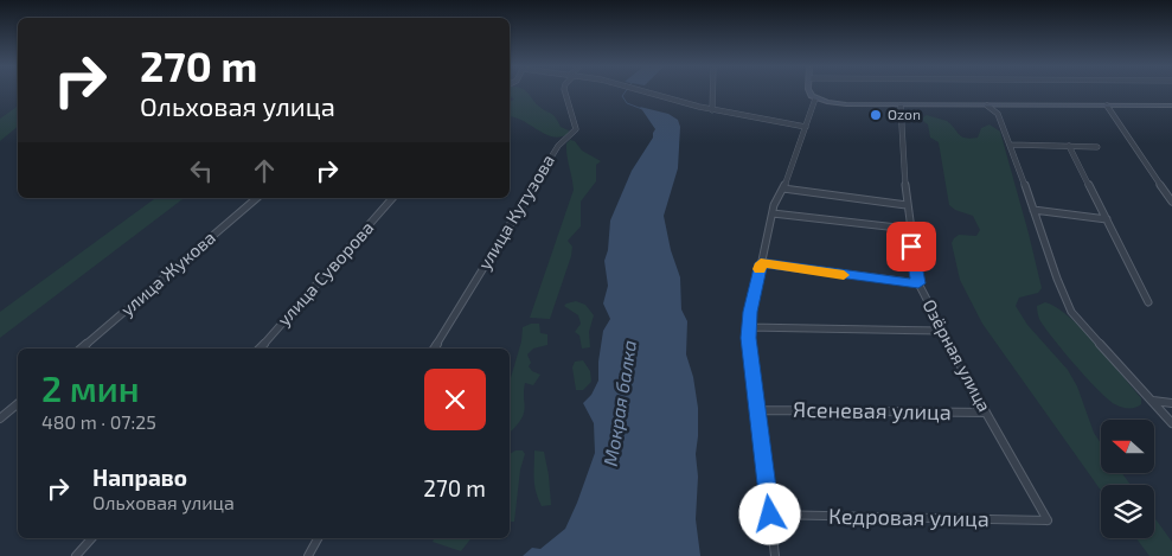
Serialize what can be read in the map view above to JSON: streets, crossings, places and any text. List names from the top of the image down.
{
  "streets": {
    "street": [
      "улица Кутузова",
      "улица Жукова",
      "улица Суворова",
      "Озёрная улица",
      "Ясеневая улица",
      "Кедровая улица"
    ]
  },
  "crossings": [
    ["Озёрная улица", "Ясеневая улица"],
    ["Озёрная улица", "Кедровая улица"]
  ],
  "water": ["Мокрая балка"],
  "places": ["Ozon"],
  "north": "left",
  "page": {
    "turn": ["270 m", "Ольховая улица"],
    "heading": ["2 мин", "480 m · 07:25"],
    "list": [
      {
        "name": "Направо",
        "note": "Ольховая улица",
        "value": "270 m"
      }
    ]
  }
}
